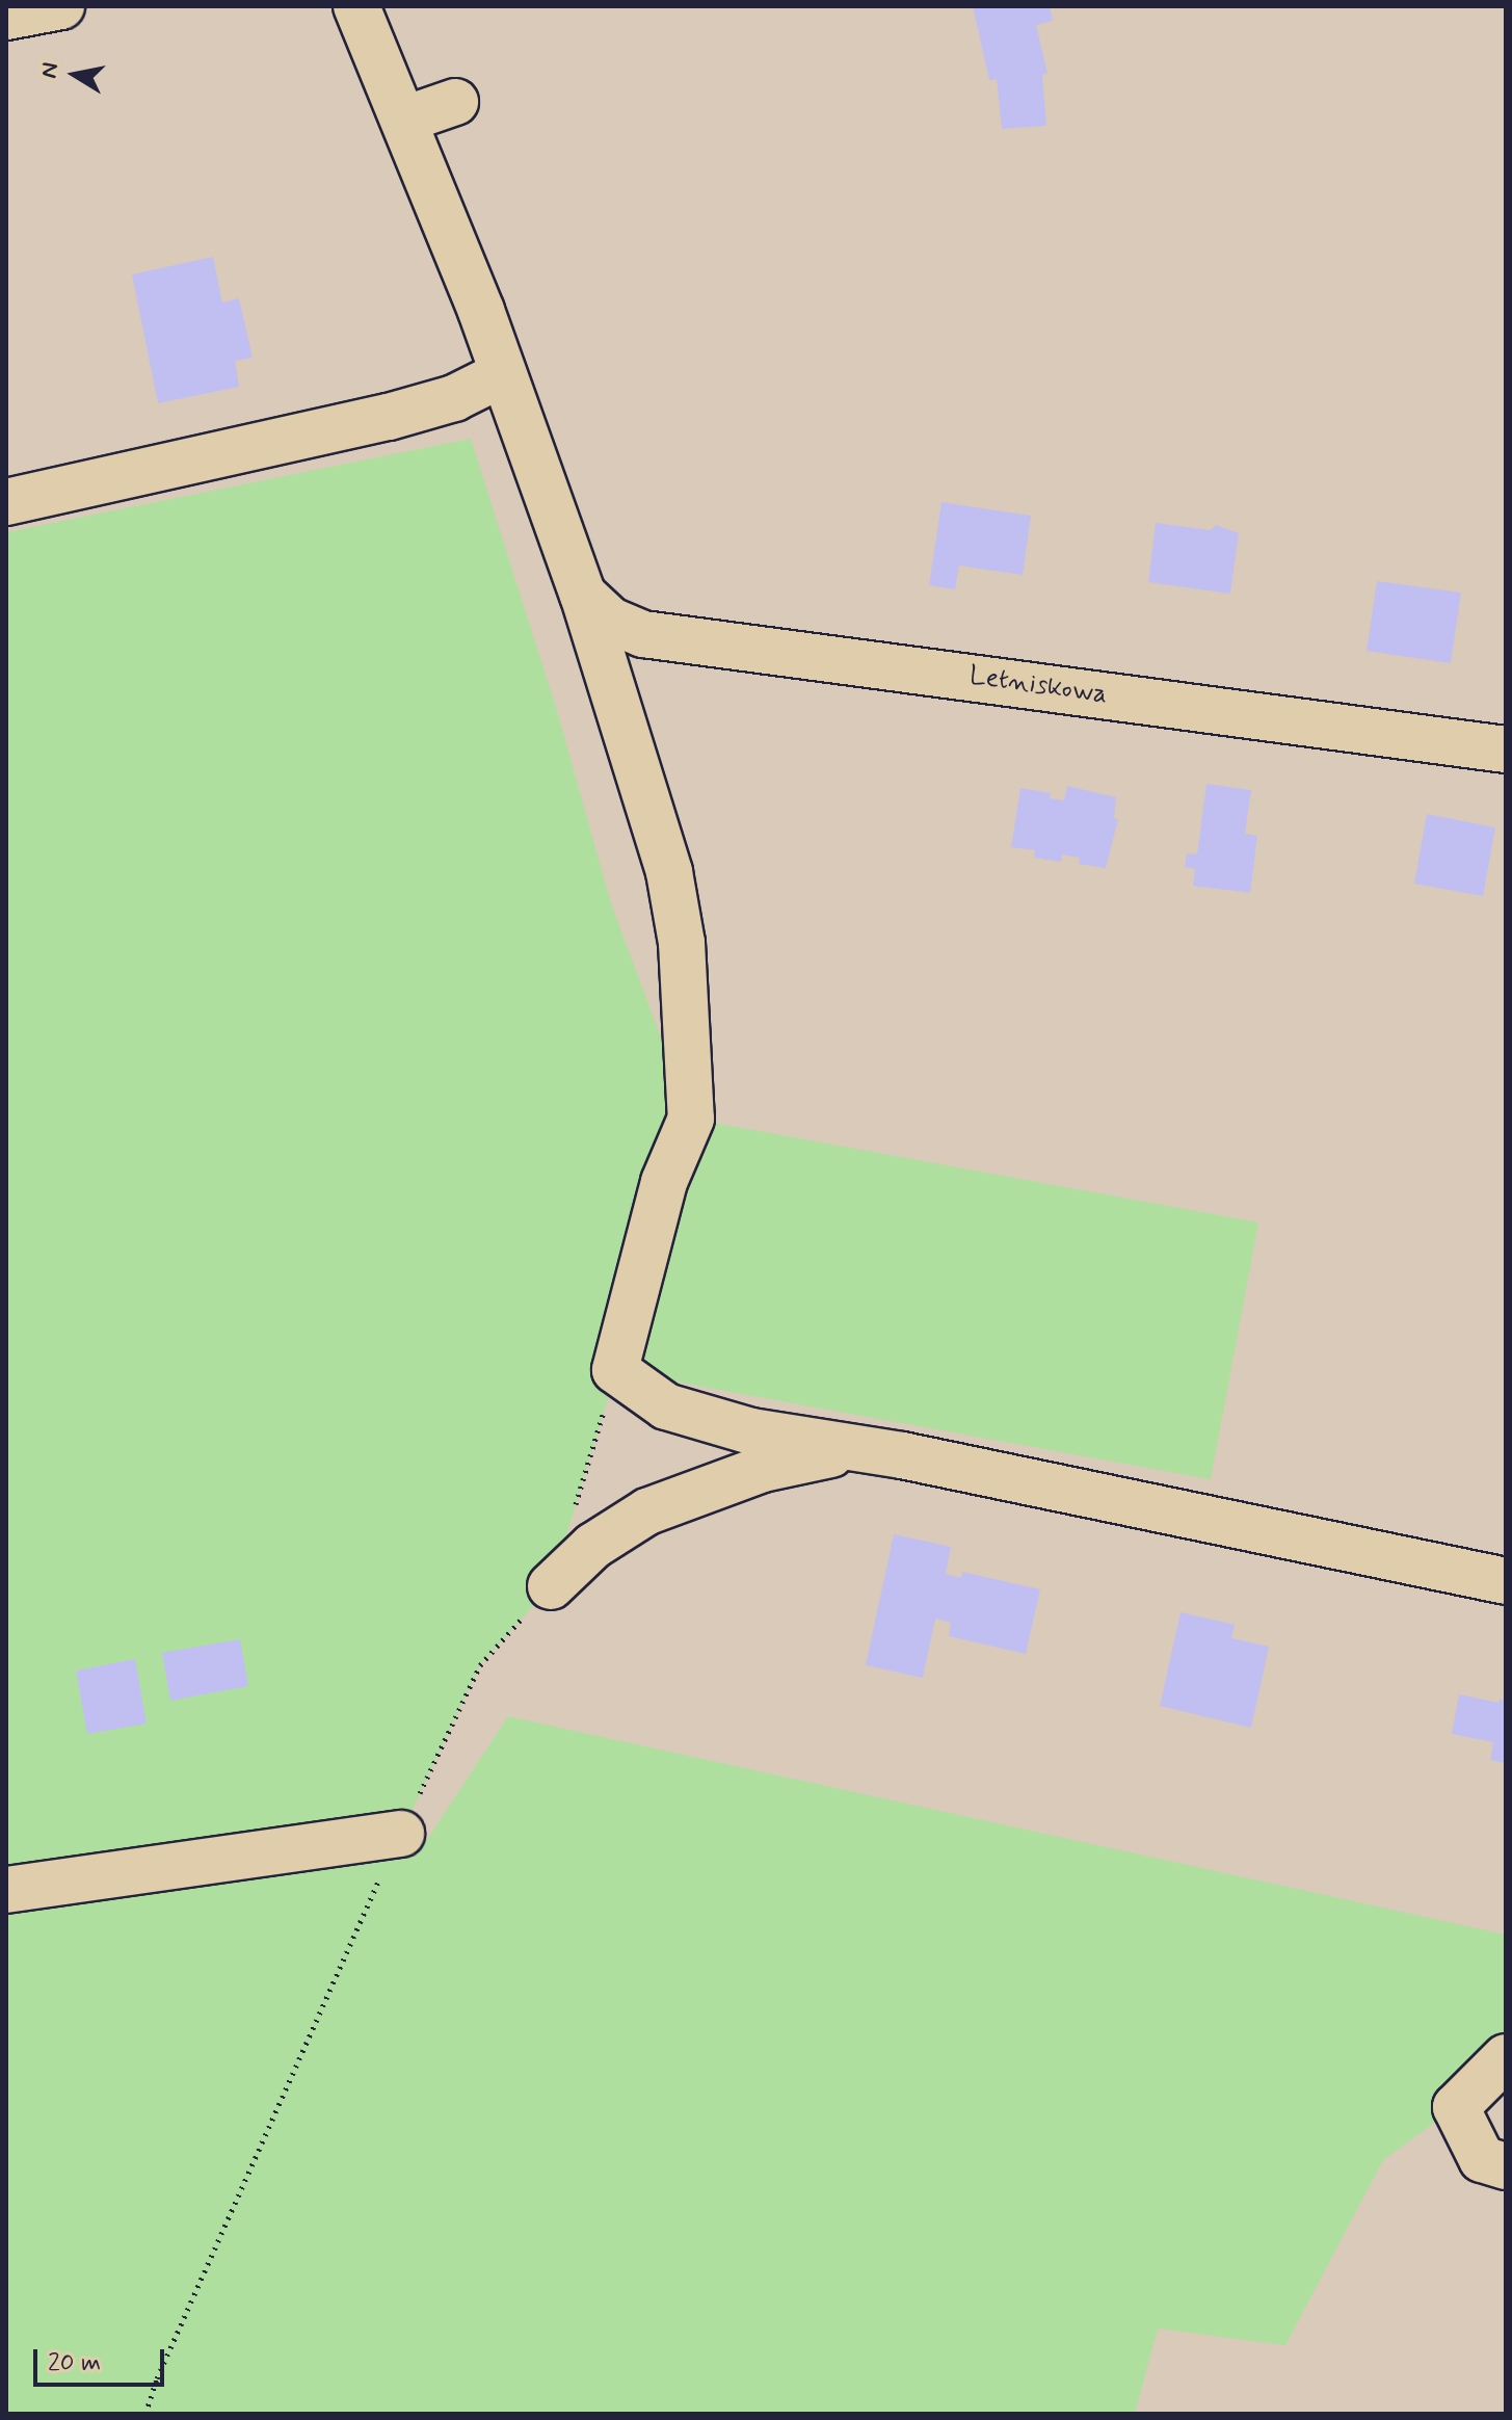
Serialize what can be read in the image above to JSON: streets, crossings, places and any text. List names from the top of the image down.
{
  "streets": {
    "street": ["Letniskowa"]
  },
  "scale_bar": "20 m",
  "north": "left"
}
